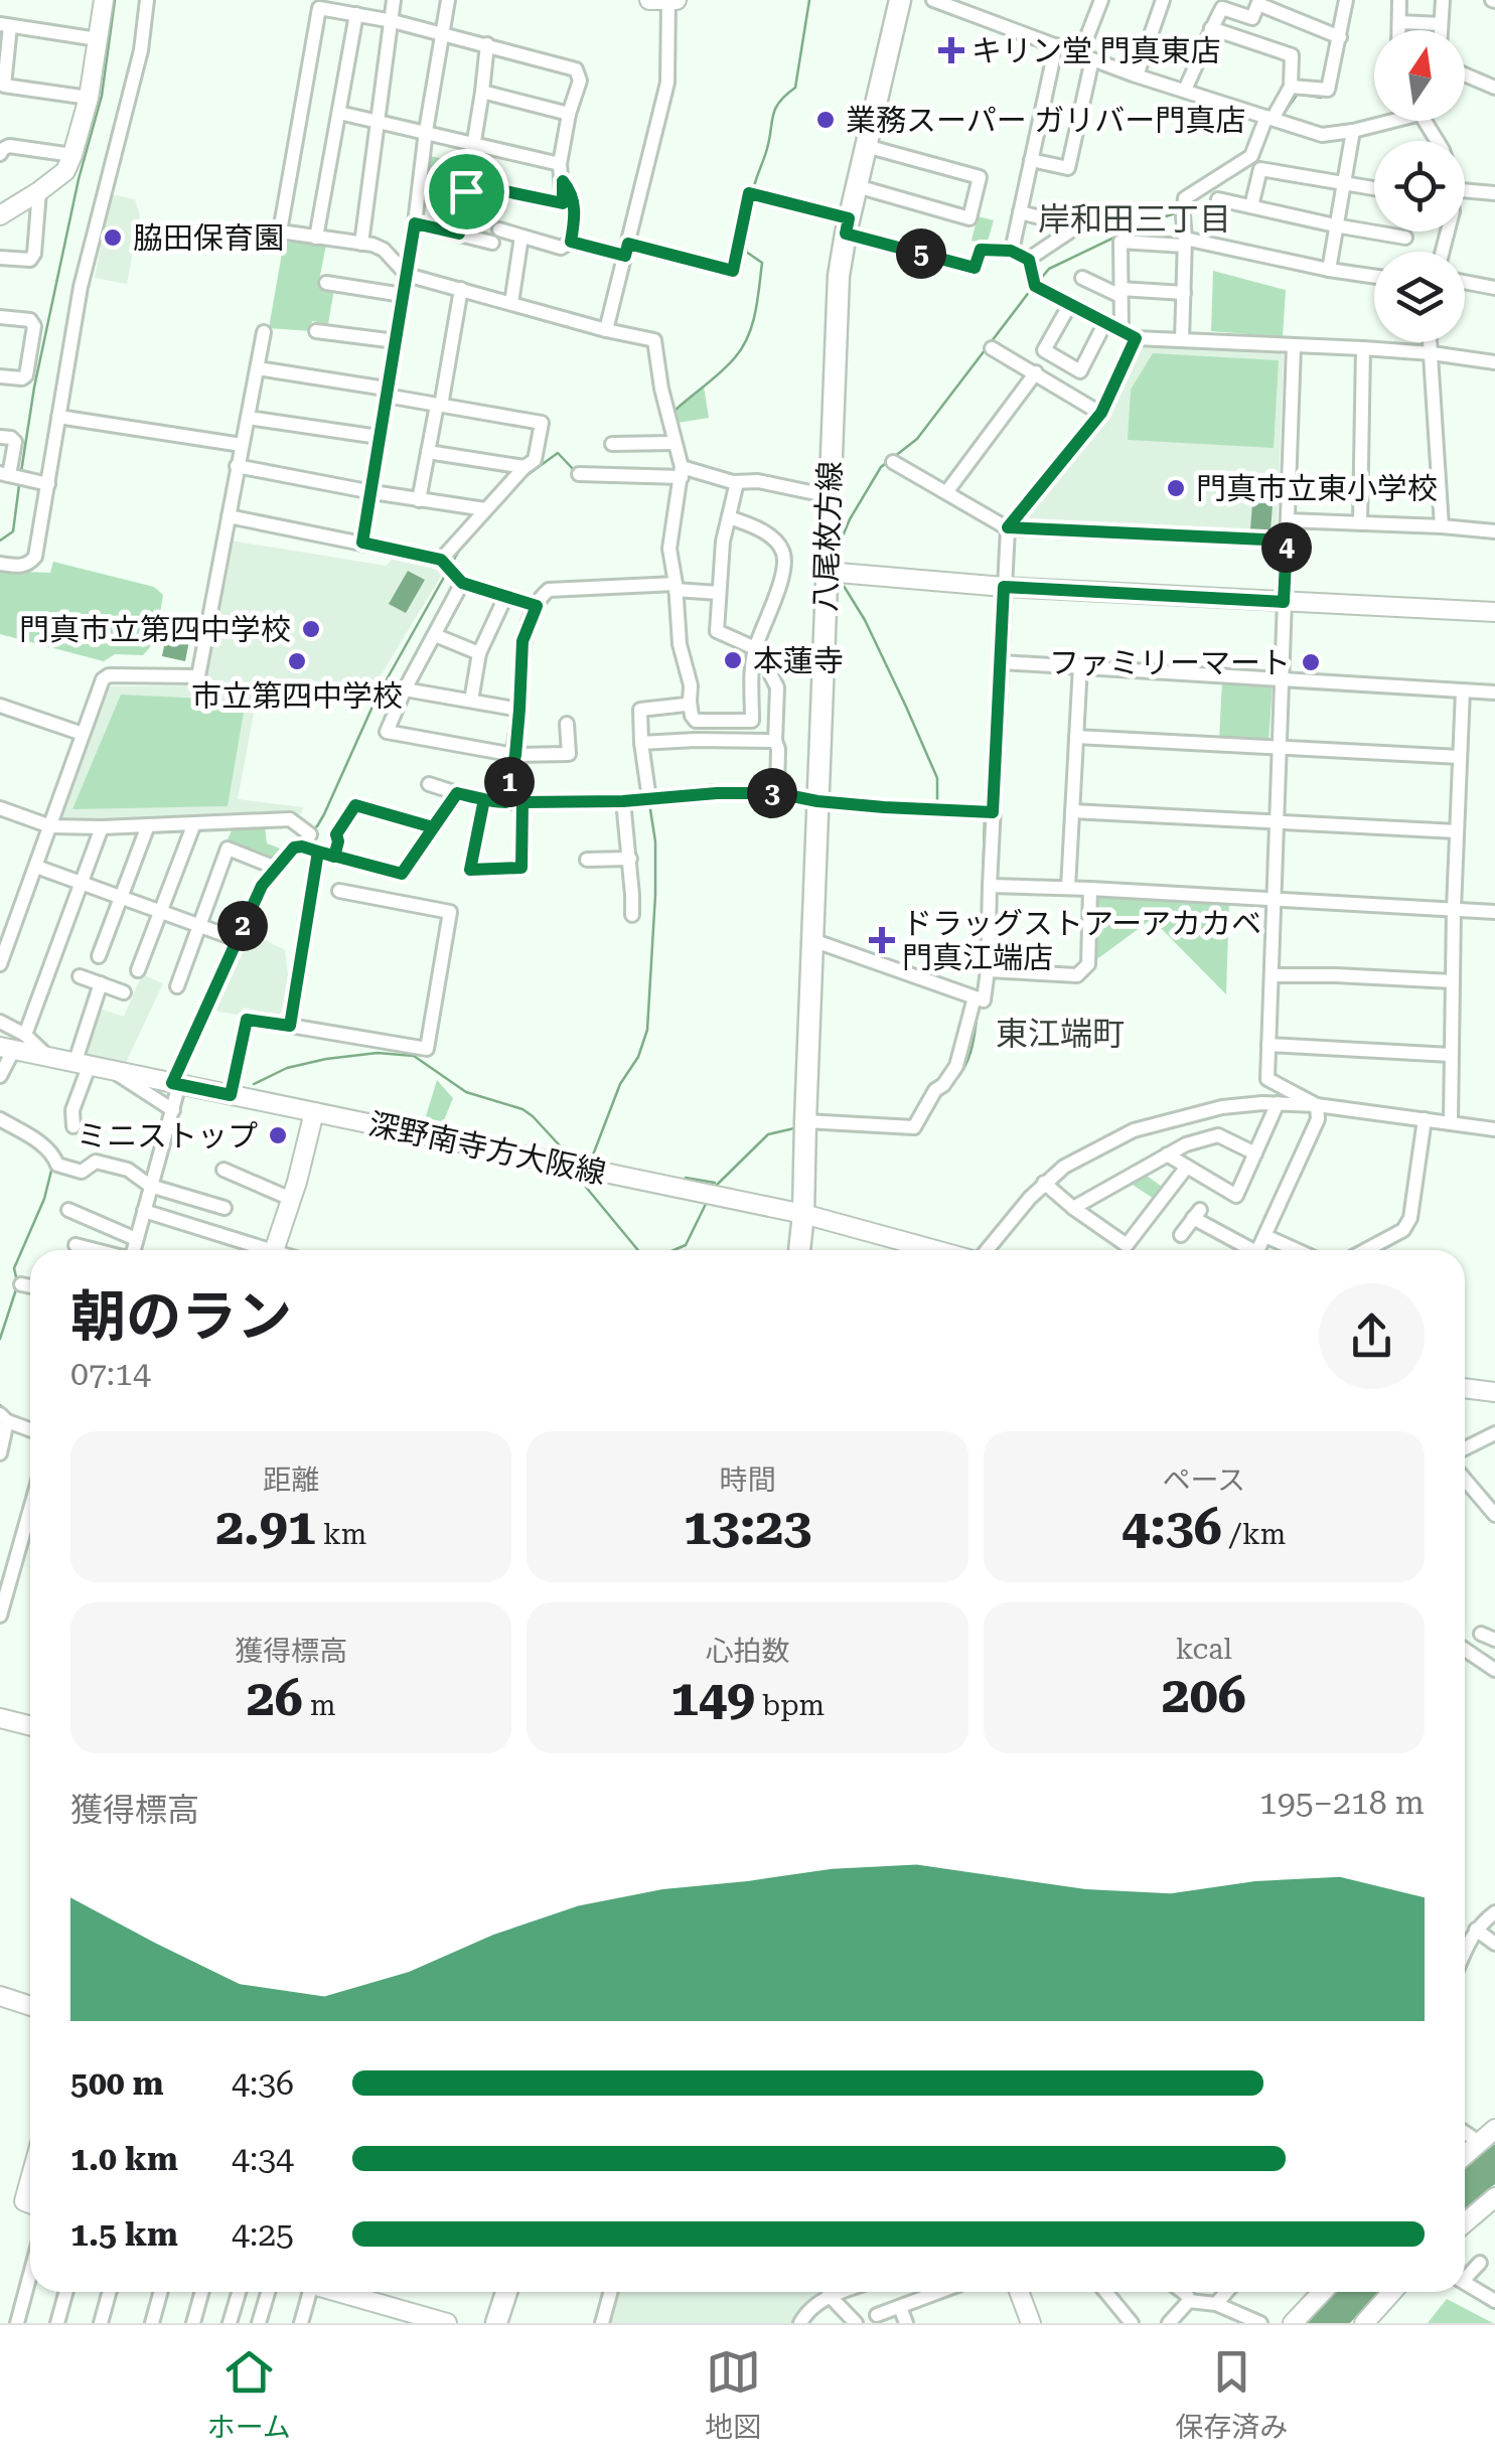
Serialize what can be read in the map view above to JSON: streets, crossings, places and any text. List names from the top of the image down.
{
  "streets": {
    "main road": ["八尾枚方線"],
    "street": ["深野南寺方大阪線"]
  },
  "crossings": [
    ["八尾枚方線", "深野南寺方大阪線"]
  ],
  "districts": ["岸和田三丁目", "東江端町"],
  "places": {
    "health": ["キリン堂 門真東店", "ドラッグストアーアカカベ 門真江端店"],
    "other": [
      "業務スーパー ガリバー門真店",
      "脇田保育園",
      "門真市立東小学校",
      "門真市立第四中学校",
      "本蓮寺",
      "市立第四中学校",
      "ファミリーマート",
      "ミニストップ"
    ]
  },
  "north": "top",
  "page": {
    "pins": [
      "5",
      "4",
      "1",
      "3",
      "2"
    ],
    "heading": ["朝のラン", "07:14"],
    "stats": [
      ["距離", "2.91 km"],
      ["時間", "13:23"],
      ["ペース", "4:36 /km"],
      ["獲得標高", "26 m"],
      ["心拍数", "149 bpm"],
      ["kcal", "206"]
    ],
    "chart": ["獲得標高", "195–218 m"],
    "list": [
      {
        "name": "500 m",
        "note": "4:36"
      },
      {
        "name": "1.0 km",
        "note": "4:34"
      },
      {
        "name": "1.5 km",
        "note": "4:25"
      }
    ],
    "tabs": ["ホーム", "地図", "保存済み"]
  }
}
